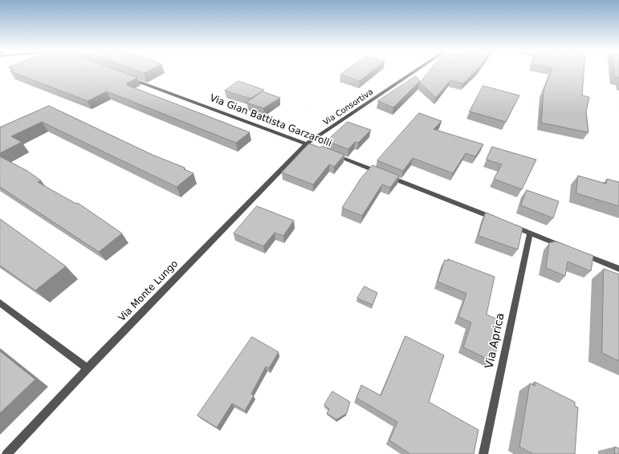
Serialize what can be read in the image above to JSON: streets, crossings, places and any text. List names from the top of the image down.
{
  "streets": {
    "street": [
      "Via Consortiva",
      "Via Gian Battista Garzarolli",
      "Via Monte Lungo",
      "Via Aprica"
    ]
  },
  "crossings": [
    ["Via Consortiva", "Via Gian Battista Garzarolli"],
    ["Via Consortiva", "Via Monte Lungo"],
    ["Via Gian Battista Garzarolli", "Via Monte Lungo"]
  ]
}
